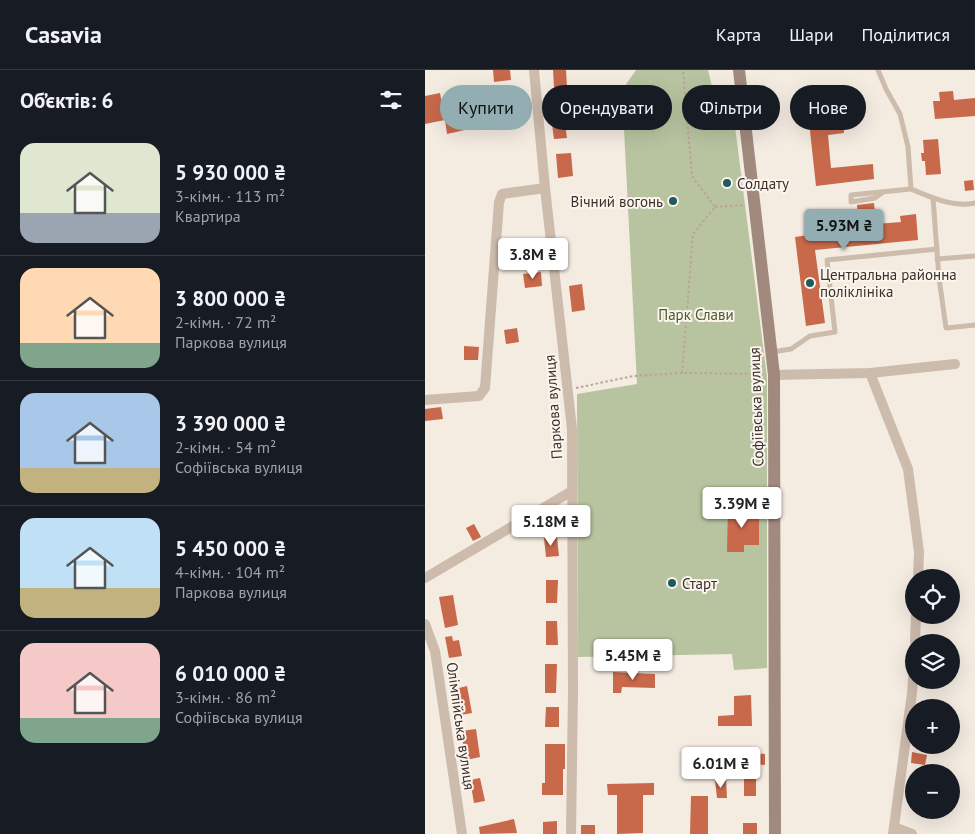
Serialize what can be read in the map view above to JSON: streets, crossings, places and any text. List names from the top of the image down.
{
  "streets": {
    "street": ["Паркова вулиця", "Софіївська вулиця", "Олімпійська вулиця"]
  },
  "parks": ["Парк Слави"],
  "places": [
    "Солдату",
    "Вічний вогонь",
    "Центральна районна поліклініка",
    "Старт"
  ],
  "page": {
    "header": "Casavia",
    "nav": ["Карта", "Шари", "Поділитися"],
    "heading": "Об’єктів: 6",
    "chip": [
      "Купити",
      "Орендувати",
      "Фільтри",
      "Нове"
    ],
    "list": [
      {
        "name": "5 930 000 ₴",
        "note": "3-кімн. · 113 m² · Квартира"
      },
      {
        "name": "3 800 000 ₴",
        "note": "2-кімн. · 72 m² · Паркова вулиця"
      },
      {
        "name": "3 390 000 ₴",
        "note": "2-кімн. · 54 m² · Софіївська вулиця"
      },
      {
        "name": "5 450 000 ₴",
        "note": "4-кімн. · 104 m² · Паркова вулиця"
      },
      {
        "name": "6 010 000 ₴",
        "note": "3-кімн. · 86 m² · Софіївська вулиця"
      }
    ],
    "price": [
      "5.93M ₴",
      "3.8M ₴",
      "3.39M ₴",
      "5.18M ₴",
      "5.45M ₴",
      "6.01M ₴"
    ],
    "map_buttons": ["+", "−"]
  }
}
